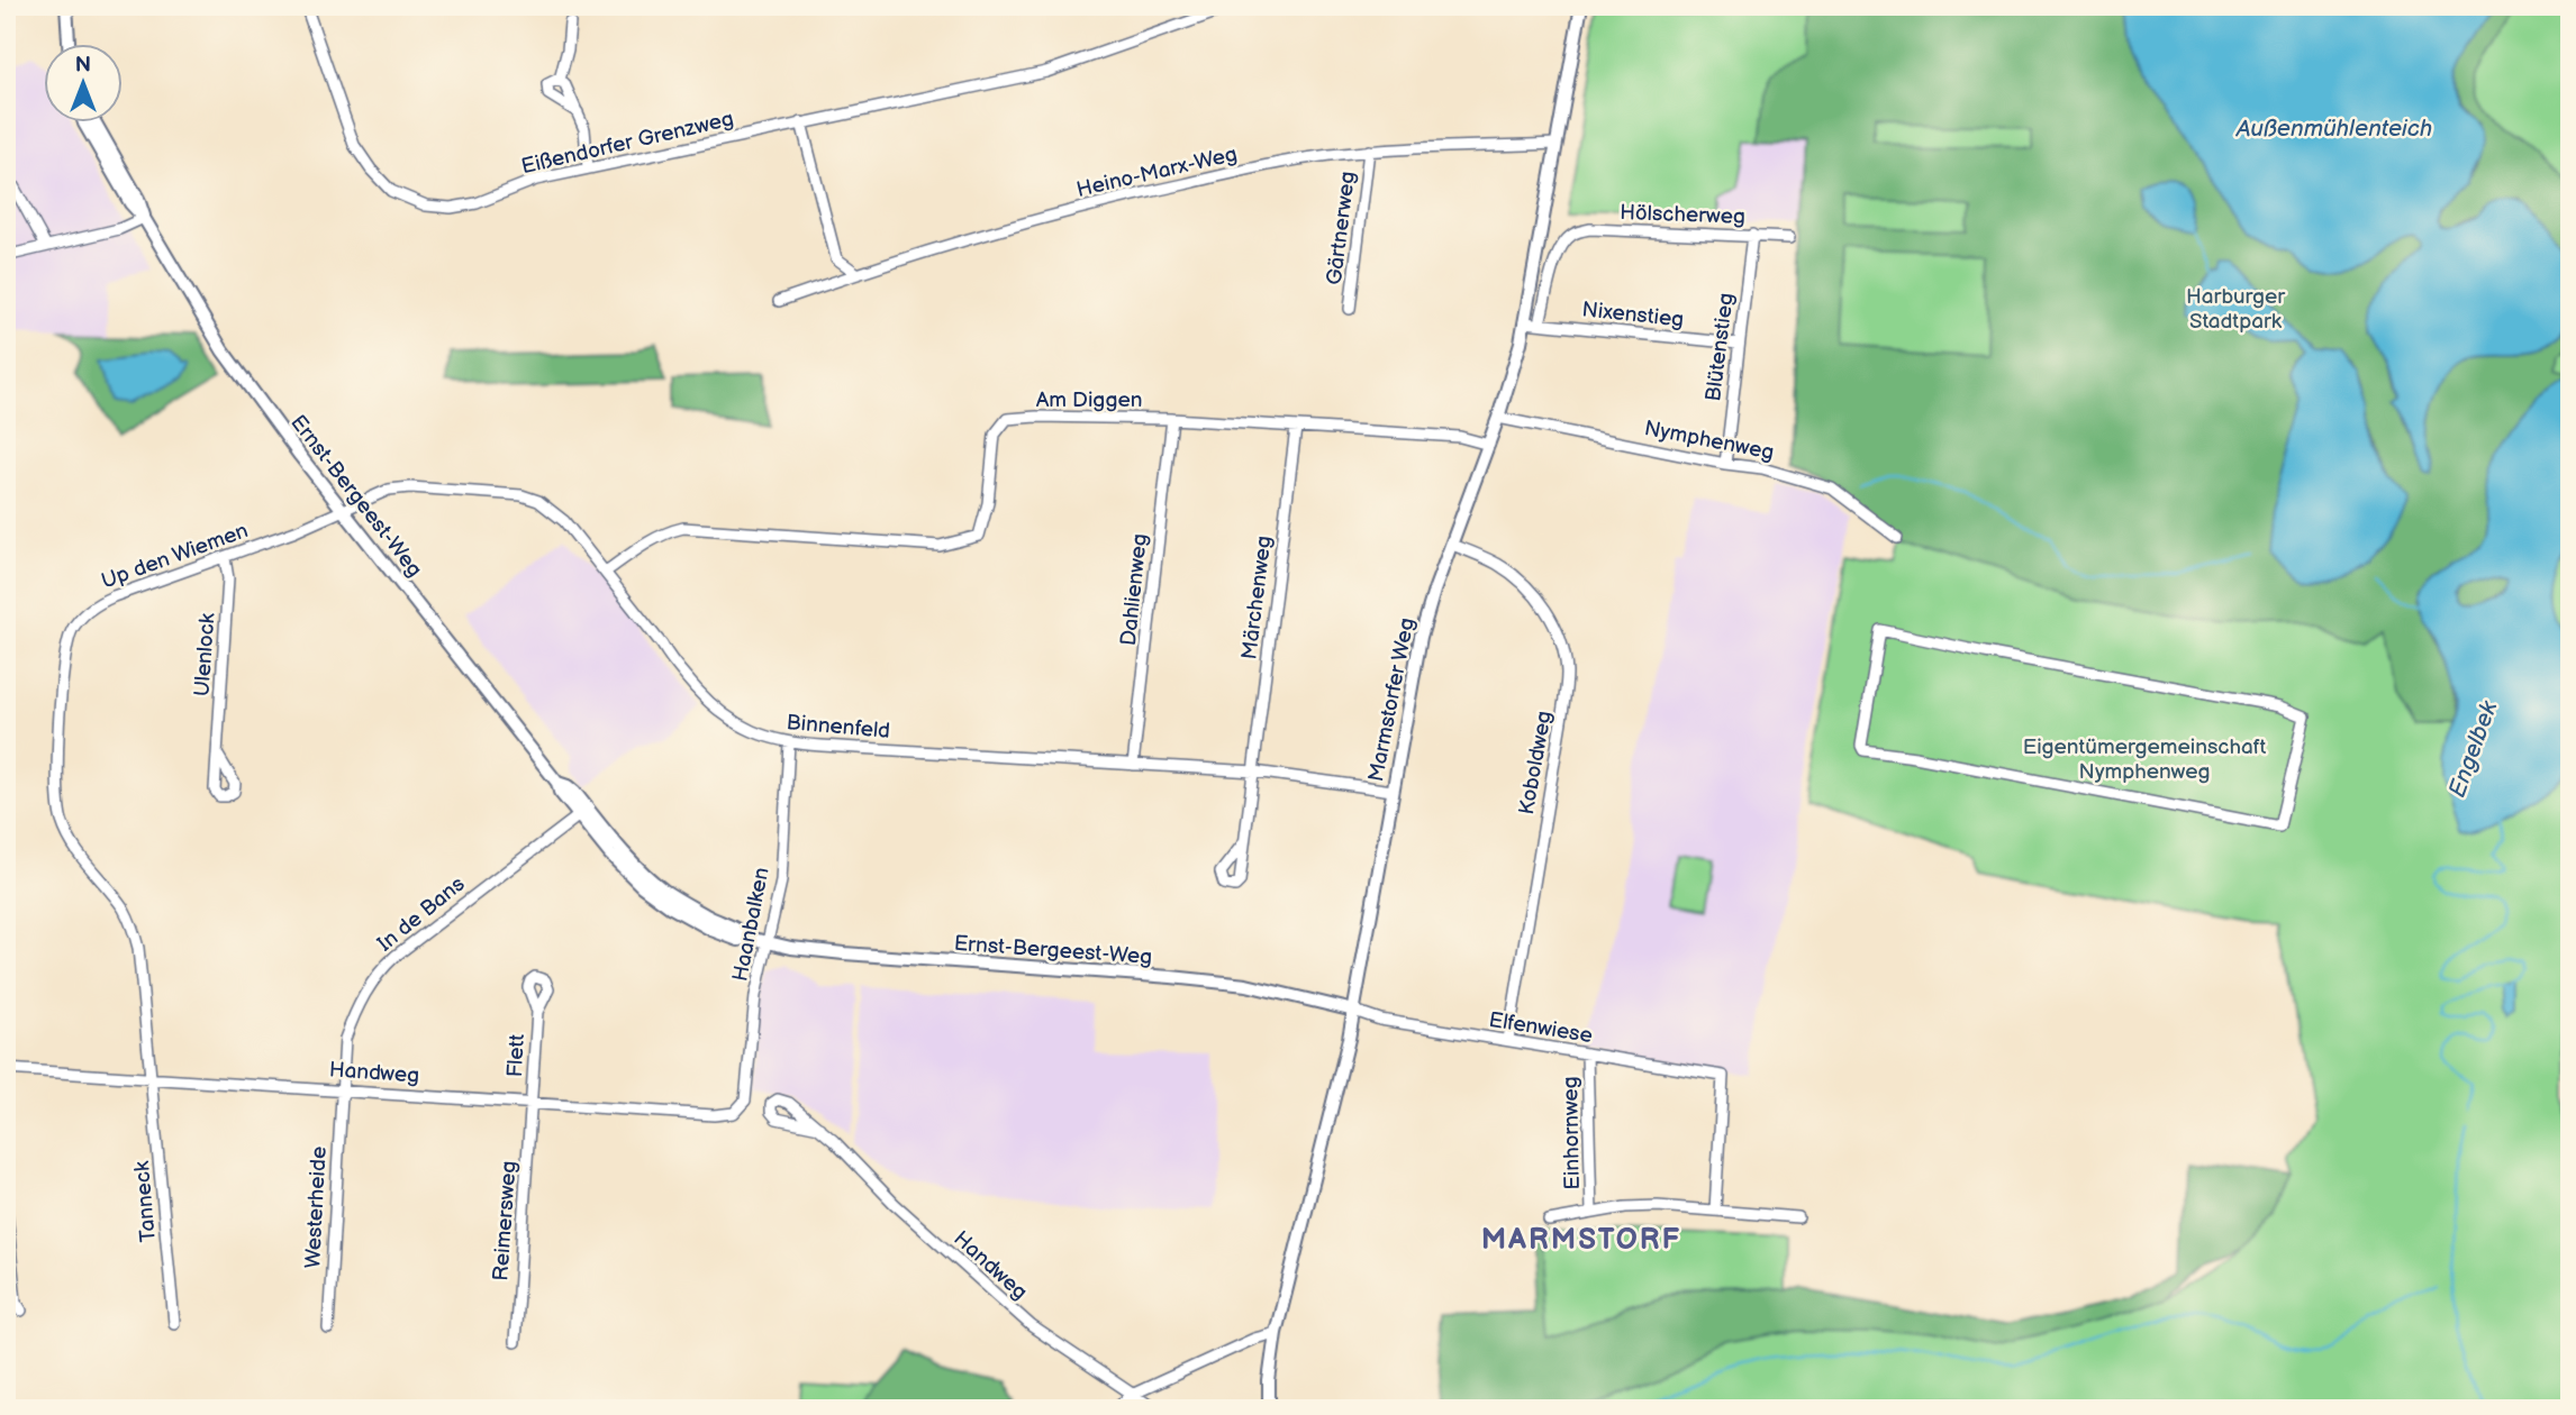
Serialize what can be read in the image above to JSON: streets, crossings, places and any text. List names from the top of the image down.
{
  "streets": {
    "street": [
      "Eißendorfer Grenzweg",
      "Heino-Marx-Weg",
      "Hölscherweg",
      "Gärtnerweg",
      "Nixenstieg",
      "Blütenstieg",
      "Am Diggen",
      "Nymphenweg",
      "Ernst-Bergeest-Weg",
      "Up den Wiemen",
      "Dahlienweg",
      "Märchenweg",
      "Ulenlock",
      "Marmstorfer Weg",
      "Binnenfeld",
      "Koboldweg",
      "In de Bans",
      "Haanbalken",
      "Elfenwiese",
      "Flett",
      "Handweg",
      "Einhornweg",
      "Tanneck",
      "Westerheide",
      "Reimersweg"
    ]
  },
  "crossings": [
    ["Heino-Marx-Weg", "Gärtnerweg"],
    ["Heino-Marx-Weg", "Marmstorfer Weg"],
    ["Hölscherweg", "Nixenstieg"],
    ["Hölscherweg", "Blütenstieg"],
    ["Nixenstieg", "Blütenstieg"],
    ["Nixenstieg", "Marmstorfer Weg"],
    ["Blütenstieg", "Nymphenweg"],
    ["Am Diggen", "Dahlienweg"],
    ["Am Diggen", "Märchenweg"],
    ["Am Diggen", "Marmstorfer Weg"],
    ["Am Diggen", "Binnenfeld"],
    ["Nymphenweg", "Marmstorfer Weg"],
    ["Ernst-Bergeest-Weg", "Up den Wiemen"],
    ["Ernst-Bergeest-Weg", "Marmstorfer Weg"],
    ["Ernst-Bergeest-Weg", "Binnenfeld"],
    ["Ernst-Bergeest-Weg", "In de Bans"],
    ["Ernst-Bergeest-Weg", "Haanbalken"],
    ["Ernst-Bergeest-Weg", "Elfenwiese"],
    ["Up den Wiemen", "Ulenlock"],
    ["Up den Wiemen", "Binnenfeld"],
    ["Up den Wiemen", "Handweg"],
    ["Up den Wiemen", "Tanneck"],
    ["Dahlienweg", "Binnenfeld"],
    ["Märchenweg", "Binnenfeld"],
    ["Marmstorfer Weg", "Binnenfeld"],
    ["Marmstorfer Weg", "Koboldweg"],
    ["Marmstorfer Weg", "Elfenwiese"],
    ["Binnenfeld", "Haanbalken"],
    ["Koboldweg", "Elfenwiese"],
    ["In de Bans", "Handweg"],
    ["In de Bans", "Westerheide"],
    ["Haanbalken", "Handweg"],
    ["Elfenwiese", "Einhornweg"],
    ["Flett", "Handweg"],
    ["Flett", "Reimersweg"],
    ["Handweg", "Tanneck"],
    ["Handweg", "Westerheide"],
    ["Handweg", "Reimersweg"]
  ],
  "districts": ["MARMSTORF"],
  "water": ["Außenmühlenteich", "Engelbek"],
  "parks": ["Harburger Stadtpark", "Eigentümergemeinschaft Nymphenweg"],
  "north": "top"
}
